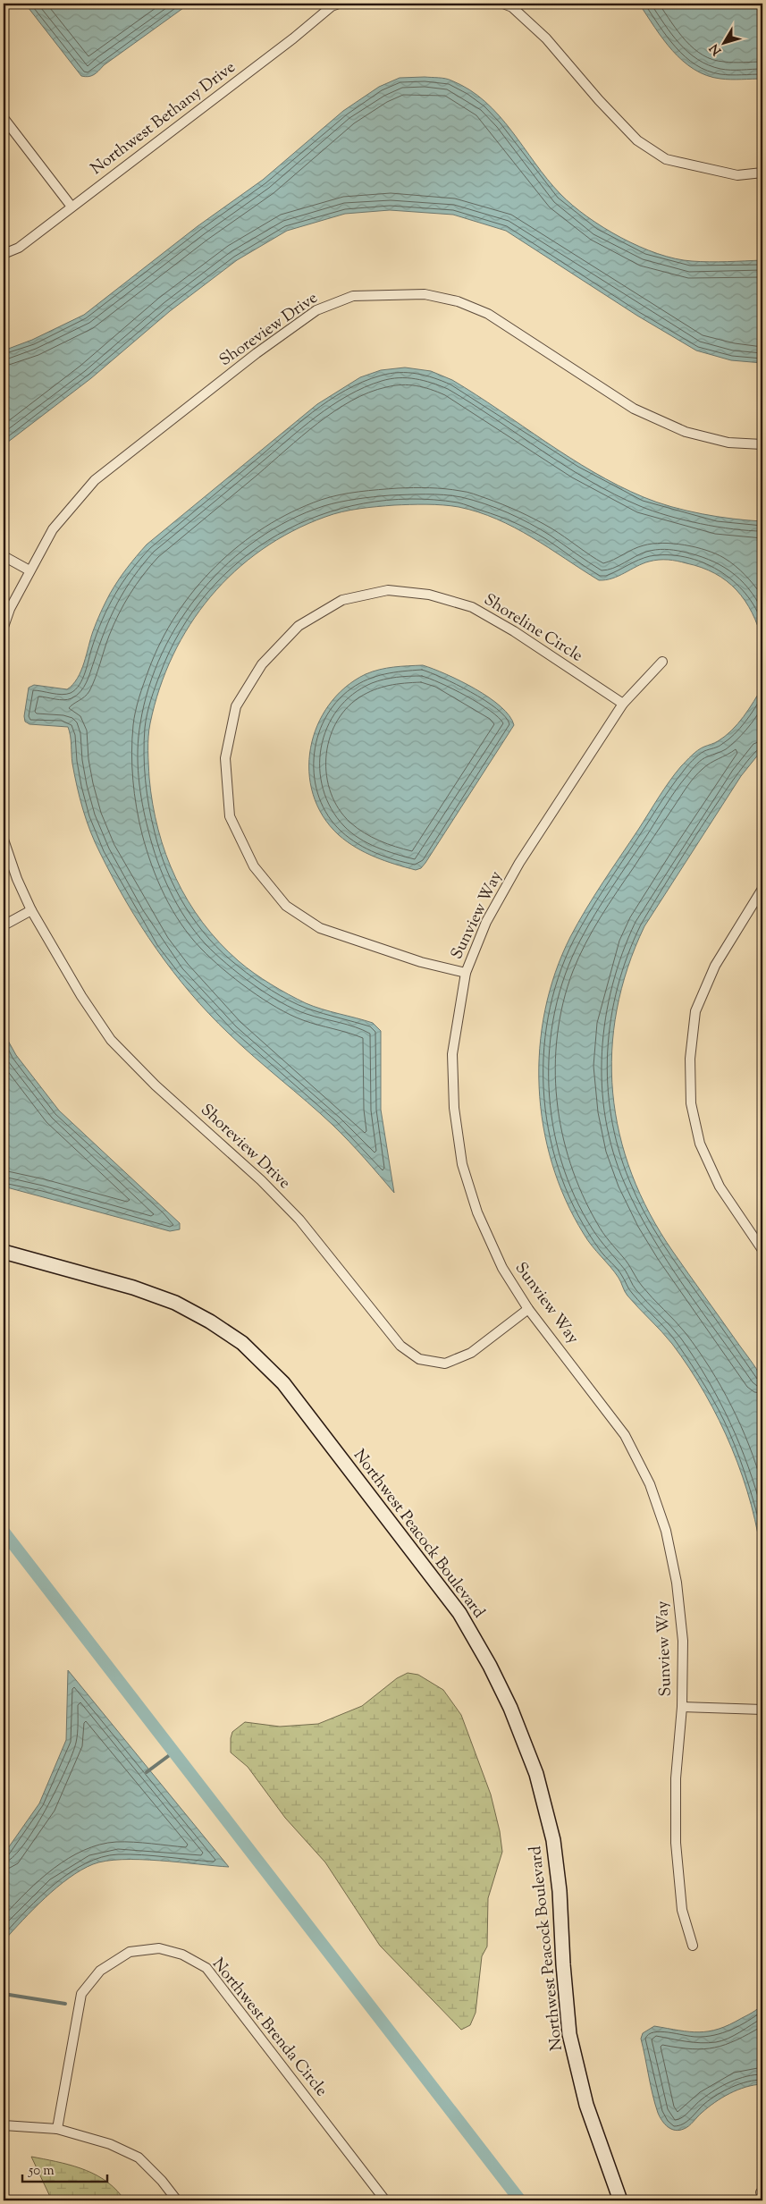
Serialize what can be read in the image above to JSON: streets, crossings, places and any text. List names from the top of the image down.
{
  "streets": {
    "street": [
      "Northwest Bethany Drive",
      "Shoreview Drive",
      "Shoreline Circle",
      "Sunview Way",
      "Northwest Peacock Boulevard",
      "Northwest Brenda Circle"
    ]
  },
  "crossings": [
    ["Shoreview Drive", "Sunview Way"],
    ["Shoreline Circle", "Sunview Way"]
  ],
  "scale_bar": "50 m",
  "north": "bottom left"
}
